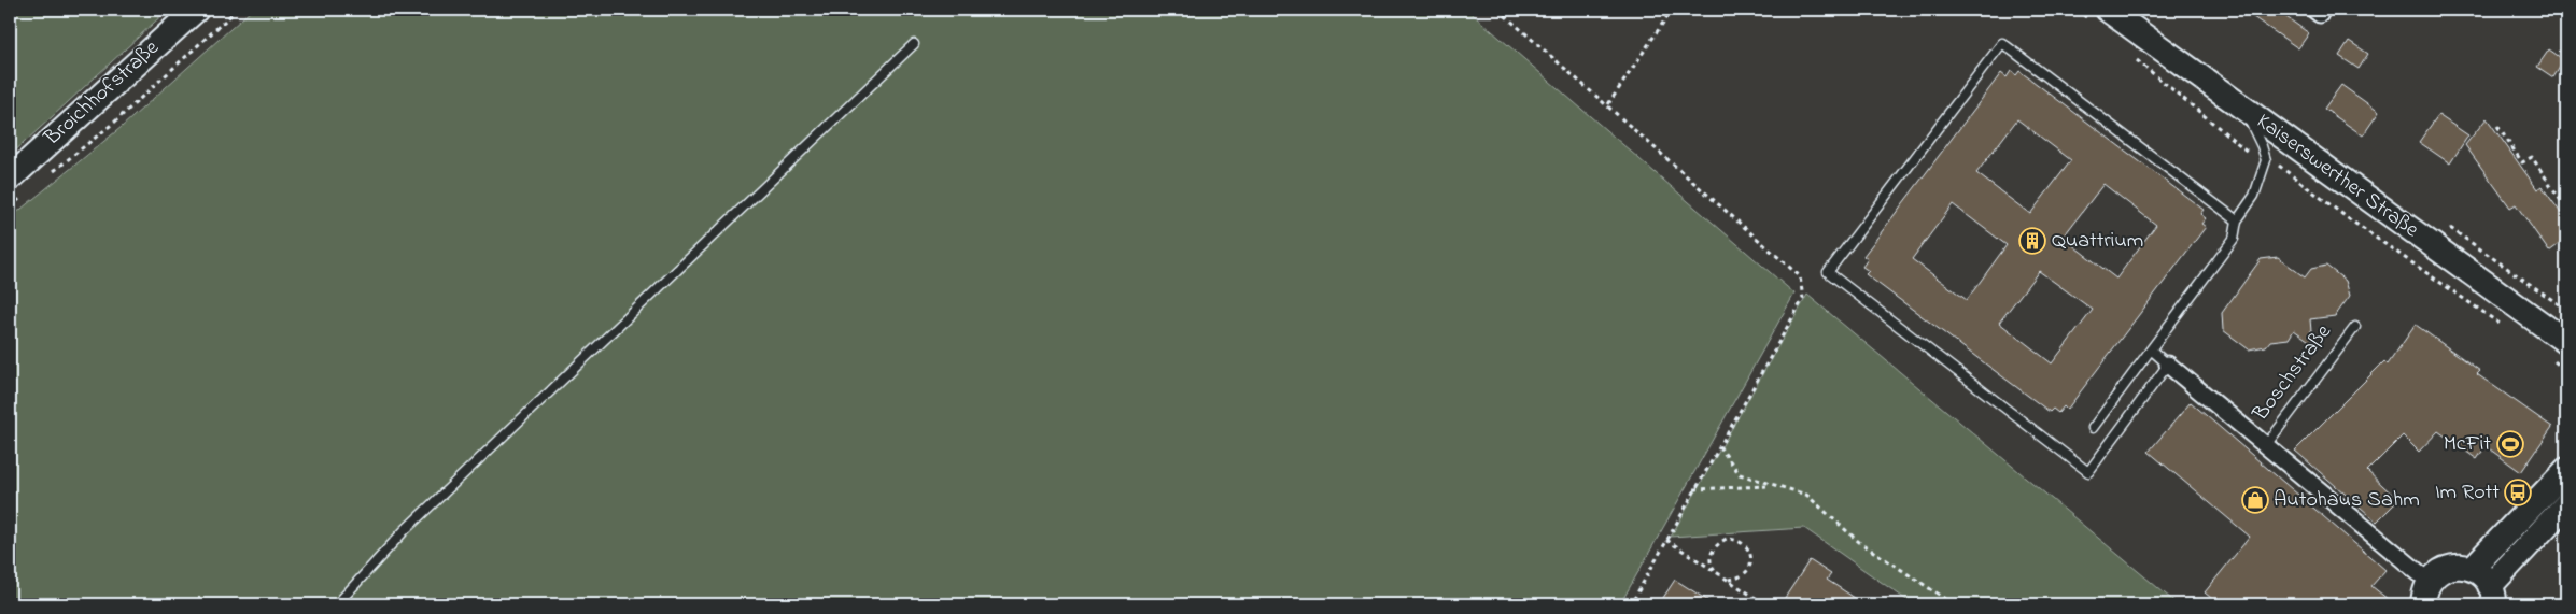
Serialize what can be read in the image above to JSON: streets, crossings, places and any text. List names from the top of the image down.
{
  "streets": {
    "main road": ["Broichhofstraße", "Kaiserswerther Straße"],
    "street": ["Boschstraße"]
  },
  "places": {
    "building": ["Quattrium"],
    "sports": ["McFit"],
    "bus stop": ["Im Rott"],
    "shop": ["Autohaus Sahm"]
  }
}
